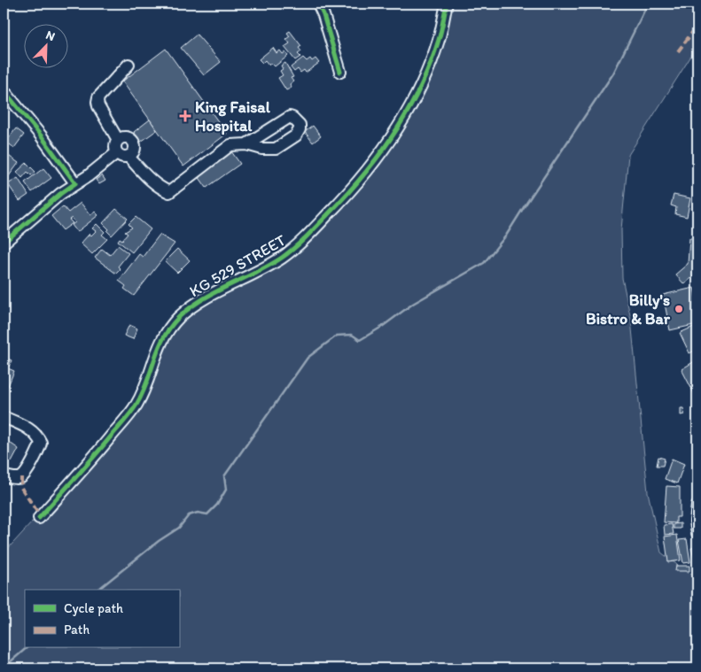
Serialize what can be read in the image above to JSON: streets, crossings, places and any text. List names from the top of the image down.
{
  "streets": {
    "street": ["KG 529 STREET"]
  },
  "places": {
    "health": ["King Faisal Hospital"],
    "other": ["Billy's Bistro & Bar"]
  },
  "legend": ["Cycle path", "Path"],
  "north": "top right"
}
